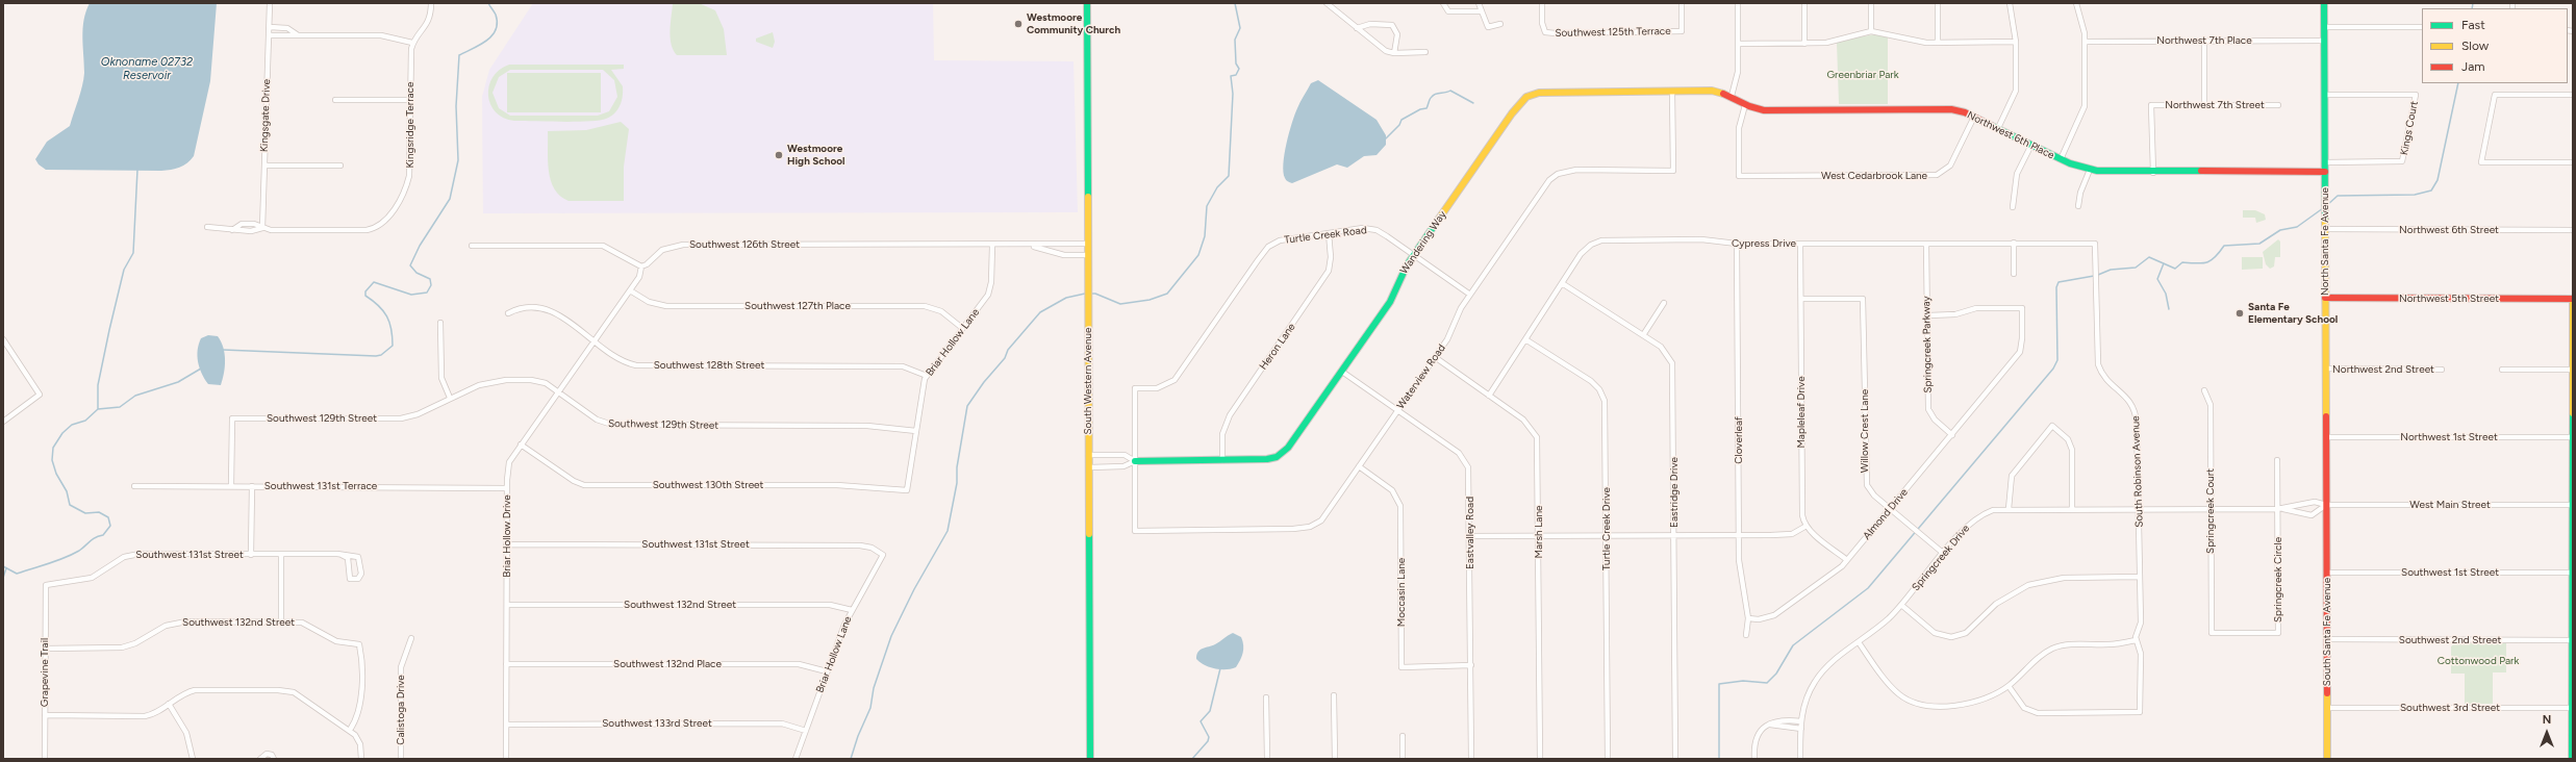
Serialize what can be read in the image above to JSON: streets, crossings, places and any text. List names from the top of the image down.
{
  "streets": {
    "street": [
      "Southwest 125th Terrace",
      "Northwest 7th Place",
      "Northwest 7th Street",
      "Kingsgate Drive",
      "Kingsridge Terrace",
      "Kings Court",
      "Northwest 6th Place",
      "West Cedarbrook Lane",
      "Northwest 6th Street",
      "Turtle Creek Road",
      "North Santa Fe Avenue",
      "Wandering Way",
      "Cypress Drive",
      "Southwest 126th Street",
      "Northwest 5th Street",
      "Southwest 127th Place",
      "Briar Hollow Lane",
      "Springcreek Parkway",
      "Heron Lane",
      "Southwest 128th Street",
      "Northwest 2nd Street",
      "Waterview Road",
      "South Western Avenue",
      "Mapleleaf Drive",
      "Southwest 129th Street",
      "Willow Crest Lane",
      "Northwest 1st Street",
      "Cloverleaf",
      "South Robinson Avenue",
      "Southwest 130th Street",
      "Southwest 131st Terrace",
      "Eastridge Drive",
      "West Main Street",
      "Springcreek Court",
      "Almond Drive",
      "Turtle Creek Drive",
      "Marsh Lane",
      "Eastvalley Road",
      "Briar Hollow Drive",
      "Southwest 131st Street",
      "Springcreek Drive",
      "Southwest 1st Street",
      "Springcreek Circle",
      "Moccasin Lane",
      "Southwest 132nd Street",
      "South Santa Fe Avenue",
      "Southwest 2nd Street",
      "Southwest 132nd Place",
      "Grapevine Trail",
      "Southwest 3rd Street",
      "Calistoga Drive",
      "Southwest 133rd Street"
    ]
  },
  "crossings": [
    ["Northwest 7th Place", "North Santa Fe Avenue"],
    ["Northwest 7th Street", "Northwest 6th Place"],
    ["Kingsgate Drive", "Kingsridge Terrace"],
    ["Kings Court", "North Santa Fe Avenue"],
    ["Northwest 6th Place", "West Cedarbrook Lane"],
    ["Northwest 6th Place", "North Santa Fe Avenue"],
    ["Northwest 6th Place", "Wandering Way"],
    ["Northwest 6th Street", "North Santa Fe Avenue"],
    ["Turtle Creek Road", "Wandering Way"],
    ["Turtle Creek Road", "Heron Lane"],
    ["Turtle Creek Road", "Waterview Road"],
    ["North Santa Fe Avenue", "Northwest 5th Street"],
    ["North Santa Fe Avenue", "Northwest 2nd Street"],
    ["North Santa Fe Avenue", "Northwest 1st Street"],
    ["North Santa Fe Avenue", "West Main Street"],
    ["North Santa Fe Avenue", "Springcreek Drive"],
    ["North Santa Fe Avenue", "South Santa Fe Avenue"],
    ["Wandering Way", "Heron Lane"],
    ["Wandering Way", "Waterview Road"],
    ["Wandering Way", "South Western Avenue"],
    ["Wandering Way", "Eastvalley Road"],
    ["Cypress Drive", "Springcreek Parkway"],
    ["Cypress Drive", "Mapleleaf Drive"],
    ["Cypress Drive", "Cloverleaf"],
    ["Cypress Drive", "South Robinson Avenue"],
    ["Cypress Drive", "Eastridge Drive"],
    ["Cypress Drive", "Turtle Creek Drive"],
    ["Cypress Drive", "Marsh Lane"],
    ["Southwest 126th Street", "Briar Hollow Lane"],
    ["Southwest 126th Street", "South Western Avenue"],
    ["Southwest 126th Street", "Briar Hollow Drive"],
    ["Southwest 127th Place", "Briar Hollow Lane"],
    ["Southwest 127th Place", "Briar Hollow Drive"],
    ["Briar Hollow Lane", "Southwest 128th Street"],
    ["Briar Hollow Lane", "Southwest 129th Street"],
    ["Briar Hollow Lane", "Southwest 130th Street"],
    ["Briar Hollow Lane", "Southwest 131st Street"],
    ["Briar Hollow Lane", "Southwest 132nd Street"],
    ["Briar Hollow Lane", "Southwest 132nd Place"],
    ["Briar Hollow Lane", "Southwest 133rd Street"],
    ["Springcreek Parkway", "Almond Drive"],
    ["Southwest 128th Street", "Briar Hollow Drive"],
    ["Waterview Road", "Marsh Lane"],
    ["Waterview Road", "Eastvalley Road"],
    ["Waterview Road", "Moccasin Lane"],
    ["Mapleleaf Drive", "Willow Crest Lane"],
    ["Southwest 129th Street", "Southwest 131st Terrace"],
    ["Southwest 129th Street", "Briar Hollow Drive"],
    ["Willow Crest Lane", "Almond Drive"],
    ["Willow Crest Lane", "Springcreek Drive"],
    ["Cloverleaf", "Almond Drive"],
    ["South Robinson Avenue", "Springcreek Drive"],
    ["Southwest 130th Street", "Briar Hollow Drive"],
    ["Southwest 131st Terrace", "Briar Hollow Drive"],
    ["West Main Street", "Springcreek Drive"],
    ["West Main Street", "South Santa Fe Avenue"],
    ["Springcreek Court", "Springcreek Drive"],
    ["Springcreek Court", "Springcreek Circle"],
    ["Eastvalley Road", "Moccasin Lane"],
    ["Briar Hollow Drive", "Southwest 131st Street"],
    ["Briar Hollow Drive", "Southwest 132nd Street"],
    ["Briar Hollow Drive", "Southwest 132nd Place"],
    ["Briar Hollow Drive", "Southwest 133rd Street"],
    ["Southwest 131st Street", "Grapevine Trail"],
    ["Springcreek Drive", "Springcreek Circle"],
    ["Springcreek Drive", "South Santa Fe Avenue"],
    ["Southwest 1st Street", "South Santa Fe Avenue"],
    ["Southwest 132nd Street", "Grapevine Trail"],
    ["South Santa Fe Avenue", "Southwest 2nd Street"],
    ["South Santa Fe Avenue", "Southwest 3rd Street"]
  ],
  "water": ["Oknoname 02732 Reservoir"],
  "parks": ["Greenbriar Park", "Cottonwood Park"],
  "places": ["Westmoore Community Church", "Westmoore High School", "Santa Fe Elementary School"],
  "legend": ["Fast", "Slow", "Jam"],
  "north": "top"
}
